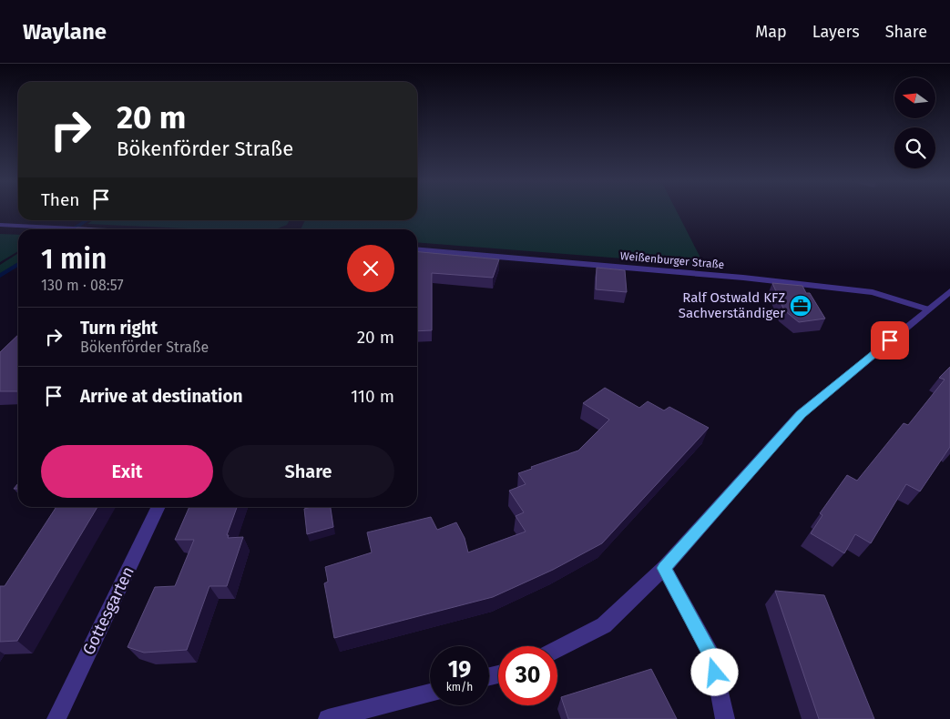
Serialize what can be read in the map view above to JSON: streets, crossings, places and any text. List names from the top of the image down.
{
  "streets": {
    "street": ["Weißenburger Straße", "Gottesgarten"]
  },
  "places": {
    "office": ["Ralf Ostwald KFZ Sachverständiger"]
  },
  "north": "left",
  "page": {
    "header": "Waylane",
    "nav": ["Map", "Layers", "Share"],
    "turn": ["20 m", "Bökenförder Straße"],
    "then": "Then",
    "heading": ["1 min", "130 m · 08:57"],
    "list": [
      {
        "name": "Turn right",
        "note": "Bökenförder Straße",
        "value": "20 m"
      },
      {
        "name": "Arrive at destination",
        "value": "110 m"
      }
    ],
    "buttons": ["Exit", "Share"],
    "speed": "19 km/h",
    "limit": "30"
  }
}
